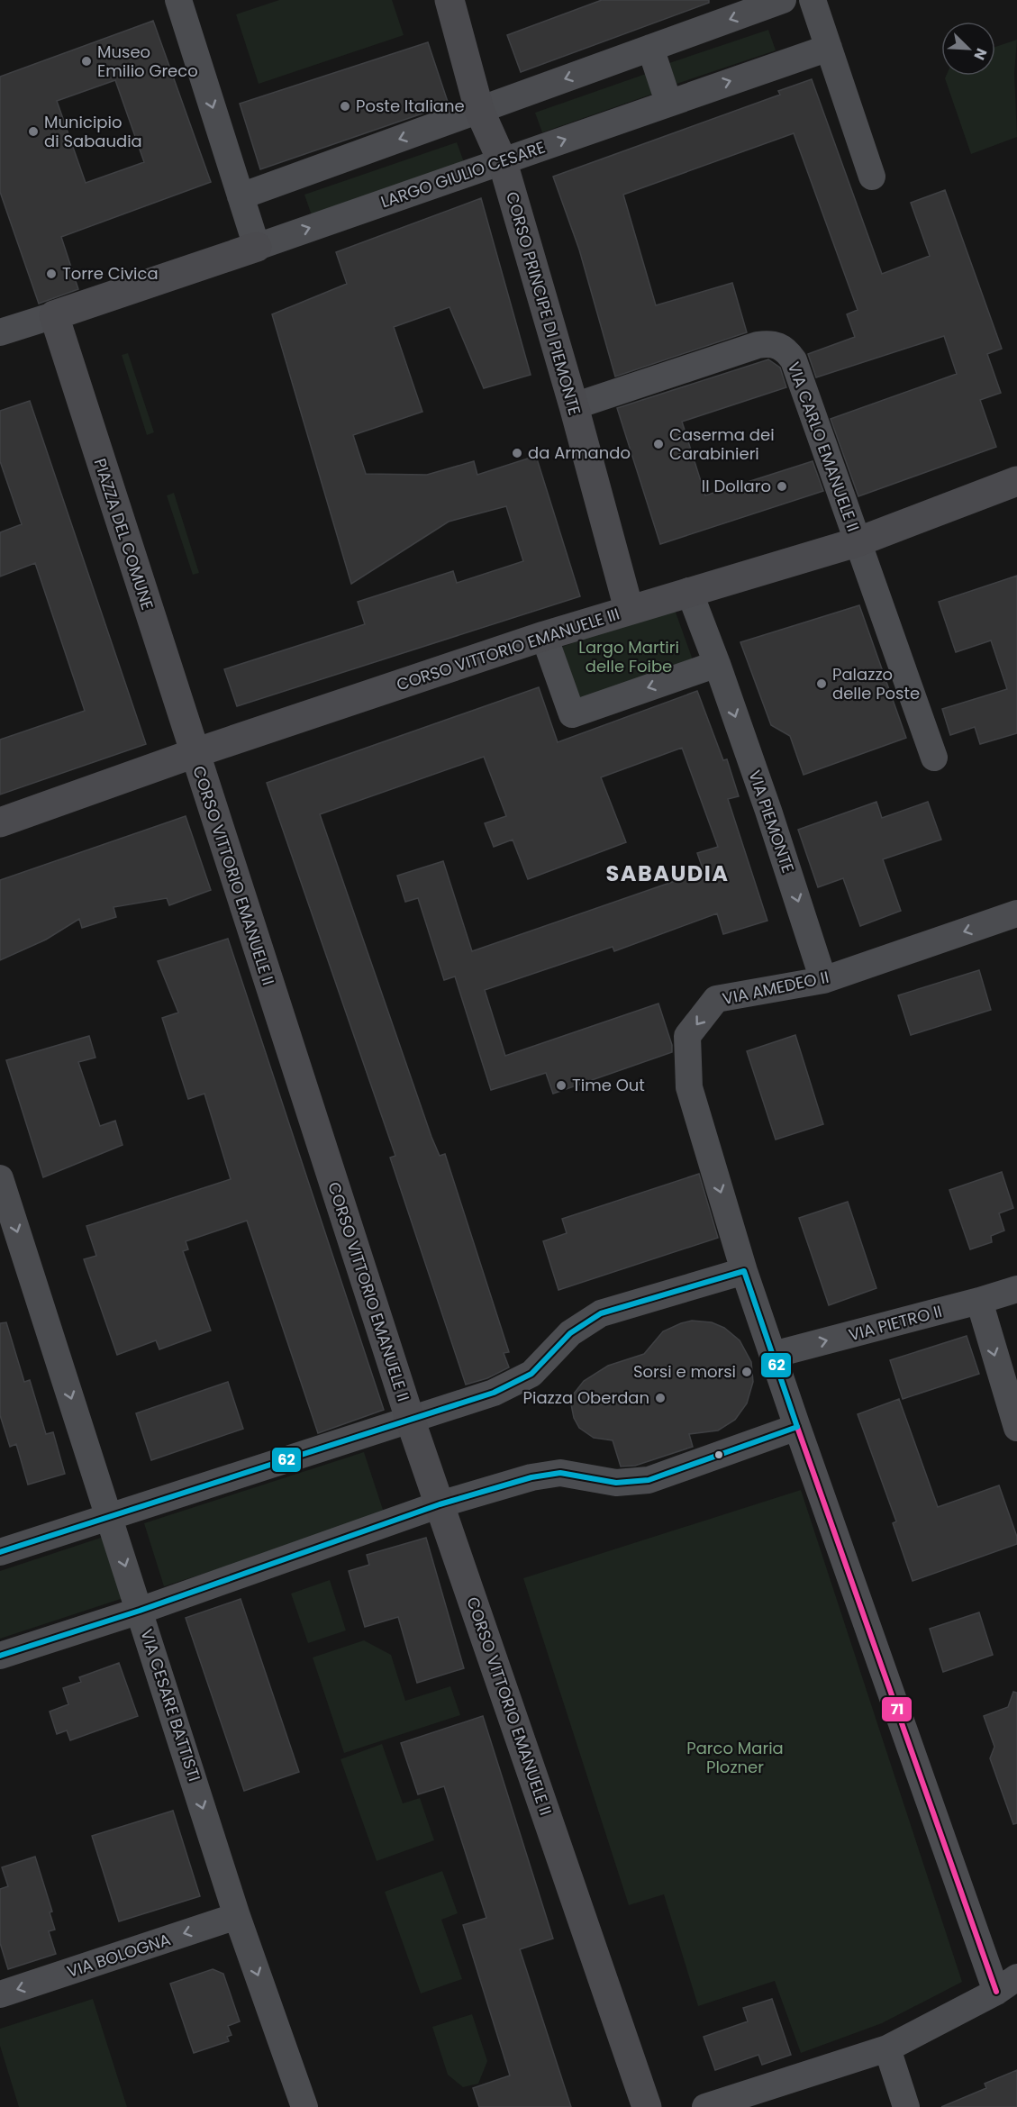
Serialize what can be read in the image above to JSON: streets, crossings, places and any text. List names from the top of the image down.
{
  "streets": {
    "street": [
      "LARGO GIULIO CESARE",
      "CORSO PRINCIPE DI PIEMONTE",
      "VIA CARLO EMANUELE II",
      "PIAZZA DEL COMUNE",
      "CORSO VITTORIO EMANUELE III",
      "VIA PIEMONTE",
      "CORSO VITTORIO EMANUELE II",
      "VIA AMEDEO II",
      "VIA PIETRO II",
      "VIA CESARE BATTISTI",
      "VIA BOLOGNA"
    ]
  },
  "crossings": [
    ["LARGO GIULIO CESARE", "CORSO PRINCIPE DI PIEMONTE"],
    ["CORSO PRINCIPE DI PIEMONTE", "VIA CARLO EMANUELE II"],
    ["CORSO PRINCIPE DI PIEMONTE", "CORSO VITTORIO EMANUELE III"],
    ["VIA CARLO EMANUELE II", "CORSO VITTORIO EMANUELE III"],
    ["PIAZZA DEL COMUNE", "CORSO VITTORIO EMANUELE III"],
    ["PIAZZA DEL COMUNE", "CORSO VITTORIO EMANUELE II"],
    ["CORSO VITTORIO EMANUELE III", "CORSO VITTORIO EMANUELE II"],
    ["VIA PIEMONTE", "VIA AMEDEO II"],
    ["VIA AMEDEO II", "VIA PIETRO II"],
    ["VIA CESARE BATTISTI", "VIA BOLOGNA"]
  ],
  "one_way": [
    "VIA PIEMONTE",
    "VIA PIETRO II",
    "VIA CESARE BATTISTI",
    "VIA BOLOGNA"
  ],
  "districts": ["SABAUDIA"],
  "parks": ["Largo Martiri delle Foibe", "Parco Maria Plozner"],
  "places": [
    "Museo Emilio Greco",
    "Poste Italiane",
    "Municipio di Sabaudia",
    "Torre Civica",
    "Caserma dei Carabinieri",
    "da Armando",
    "Il Dollaro",
    "Palazzo delle Poste",
    "Time Out",
    "Sorsi e morsi",
    "Piazza Oberdan"
  ],
  "lines": ["transit line 62", "transit line 71"],
  "north": "bottom right"
}
